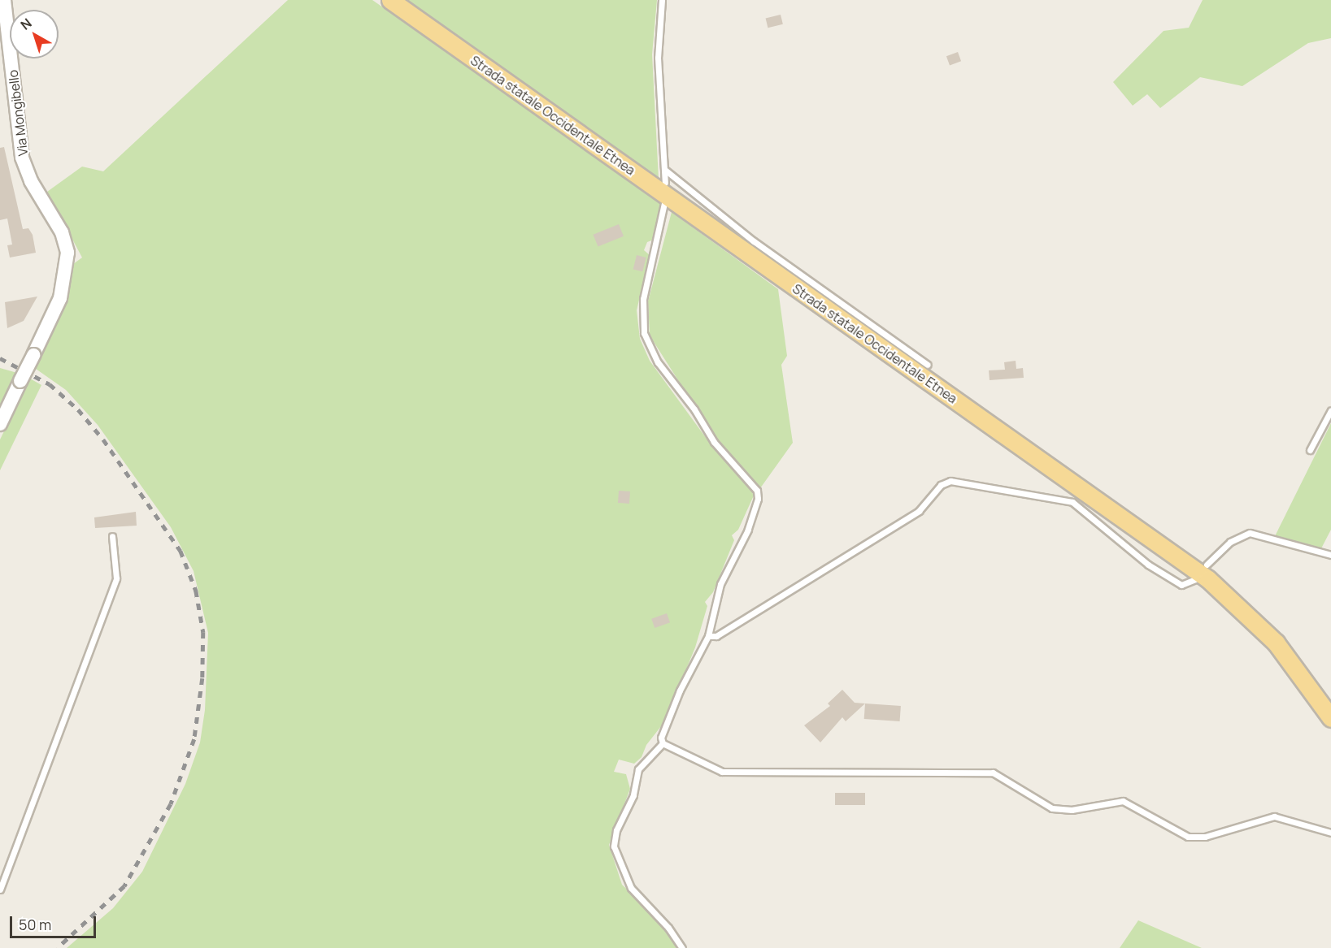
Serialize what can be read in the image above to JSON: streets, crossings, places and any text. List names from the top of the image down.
{
  "streets": {
    "main road": ["Strada statale Occidentale Etnea"],
    "street": ["Via Mongibello"]
  },
  "scale_bar": "50 m",
  "north": "top left"
}
